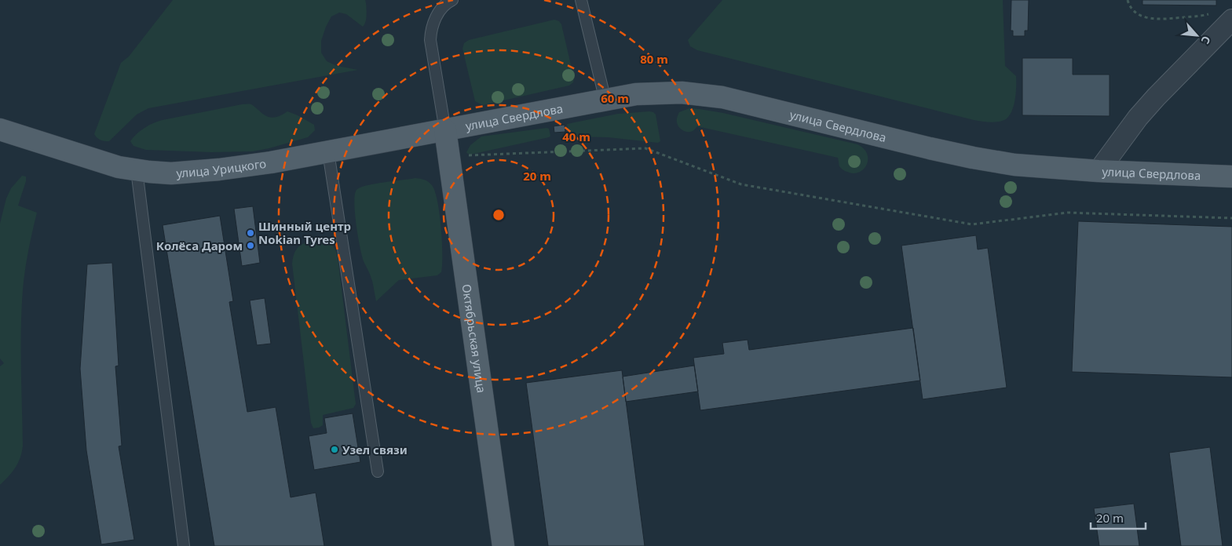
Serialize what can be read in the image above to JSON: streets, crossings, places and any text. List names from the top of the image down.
{
  "streets": {
    "main road": ["улица Свердлова", "улица Урицкого", "Октябрьская улица"]
  },
  "crossings": [
    ["улица Свердлова", "улица Урицкого"],
    ["улица Свердлова", "Октябрьская улица"],
    ["улица Урицкого", "Октябрьская улица"]
  ],
  "places": ["Шинный центр Nokian Tyres", "Колёса Даром", "Узел связи"],
  "scale_bar": "20 m",
  "north": "bottom right",
  "rings": [
    "80 m",
    "60 m",
    "40 m",
    "20 m"
  ]
}
